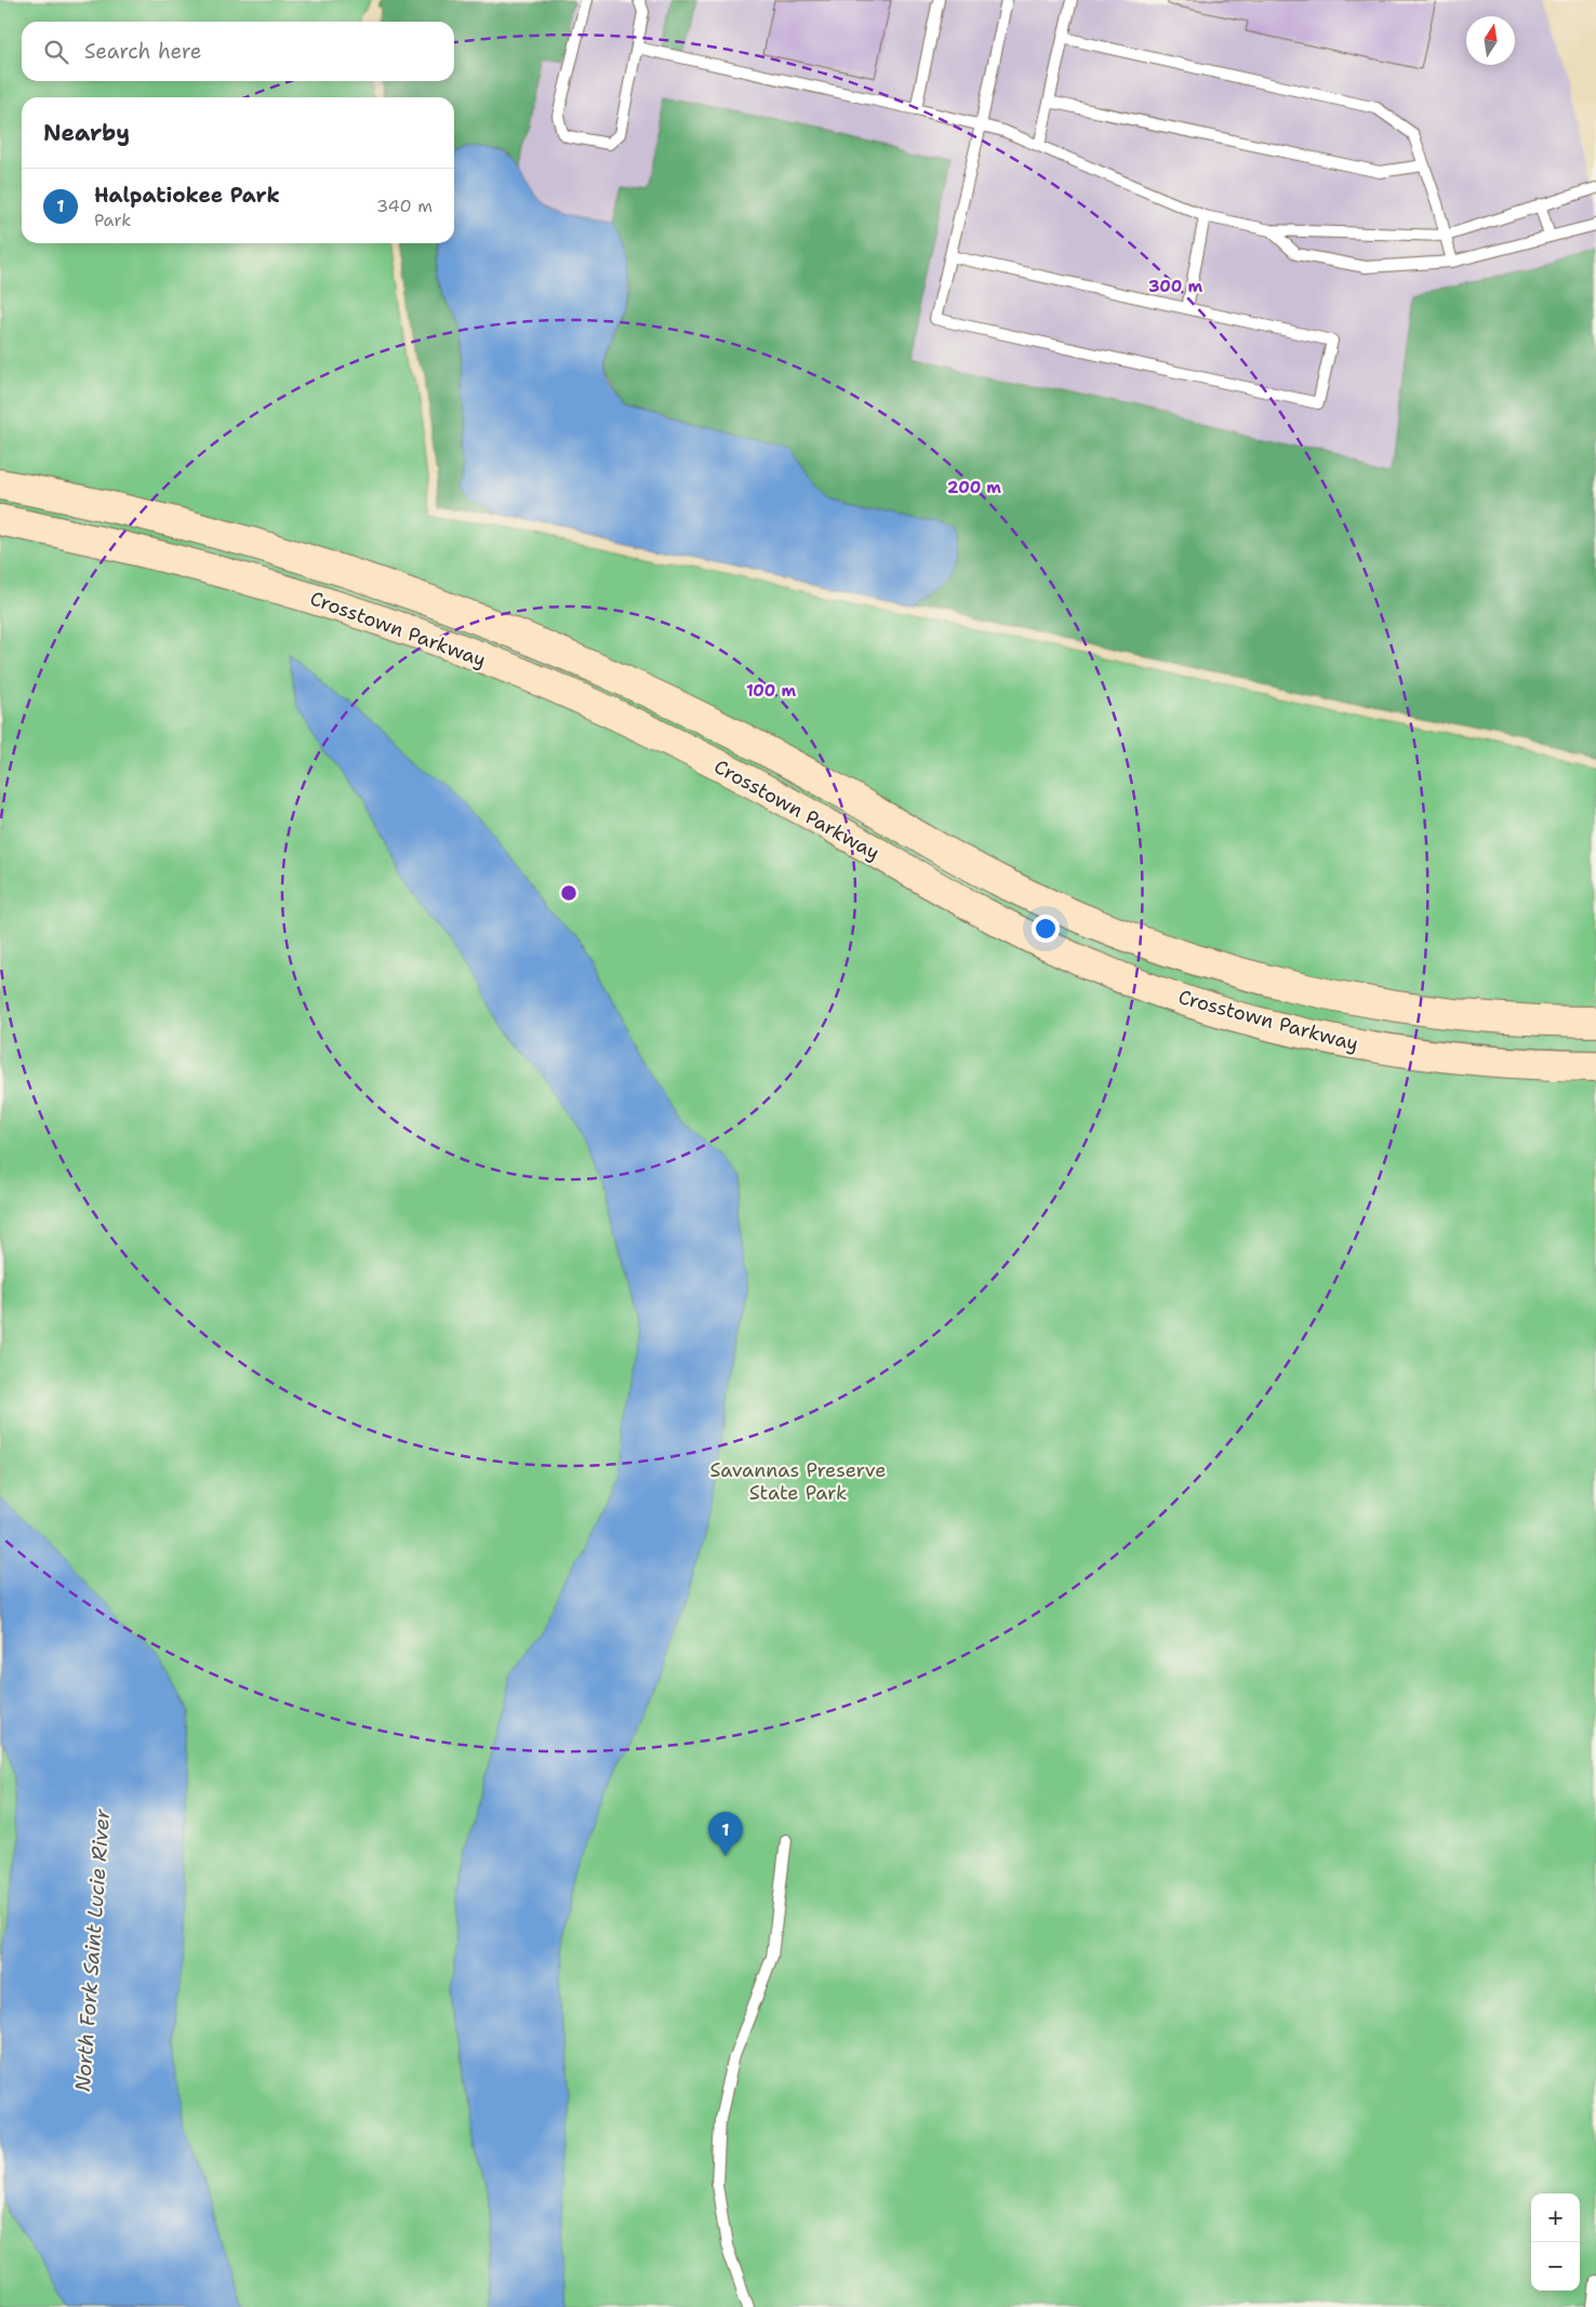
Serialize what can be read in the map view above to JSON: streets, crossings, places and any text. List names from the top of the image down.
{
  "streets": {
    "main road": ["Crosstown Parkway"]
  },
  "water": ["North Fork Saint Lucie River"],
  "parks": ["Savannas Preserve State Park"],
  "north": "top",
  "page": {
    "search": "Search here",
    "heading": "Nearby",
    "list": [
      {
        "mark": "1",
        "name": "Halpatiokee Park",
        "note": "Park",
        "value": "340 m"
      }
    ],
    "pins": "1",
    "map_buttons": ["+", "−"]
  },
  "rings": ["300 m", "200 m", "100 m"]
}
